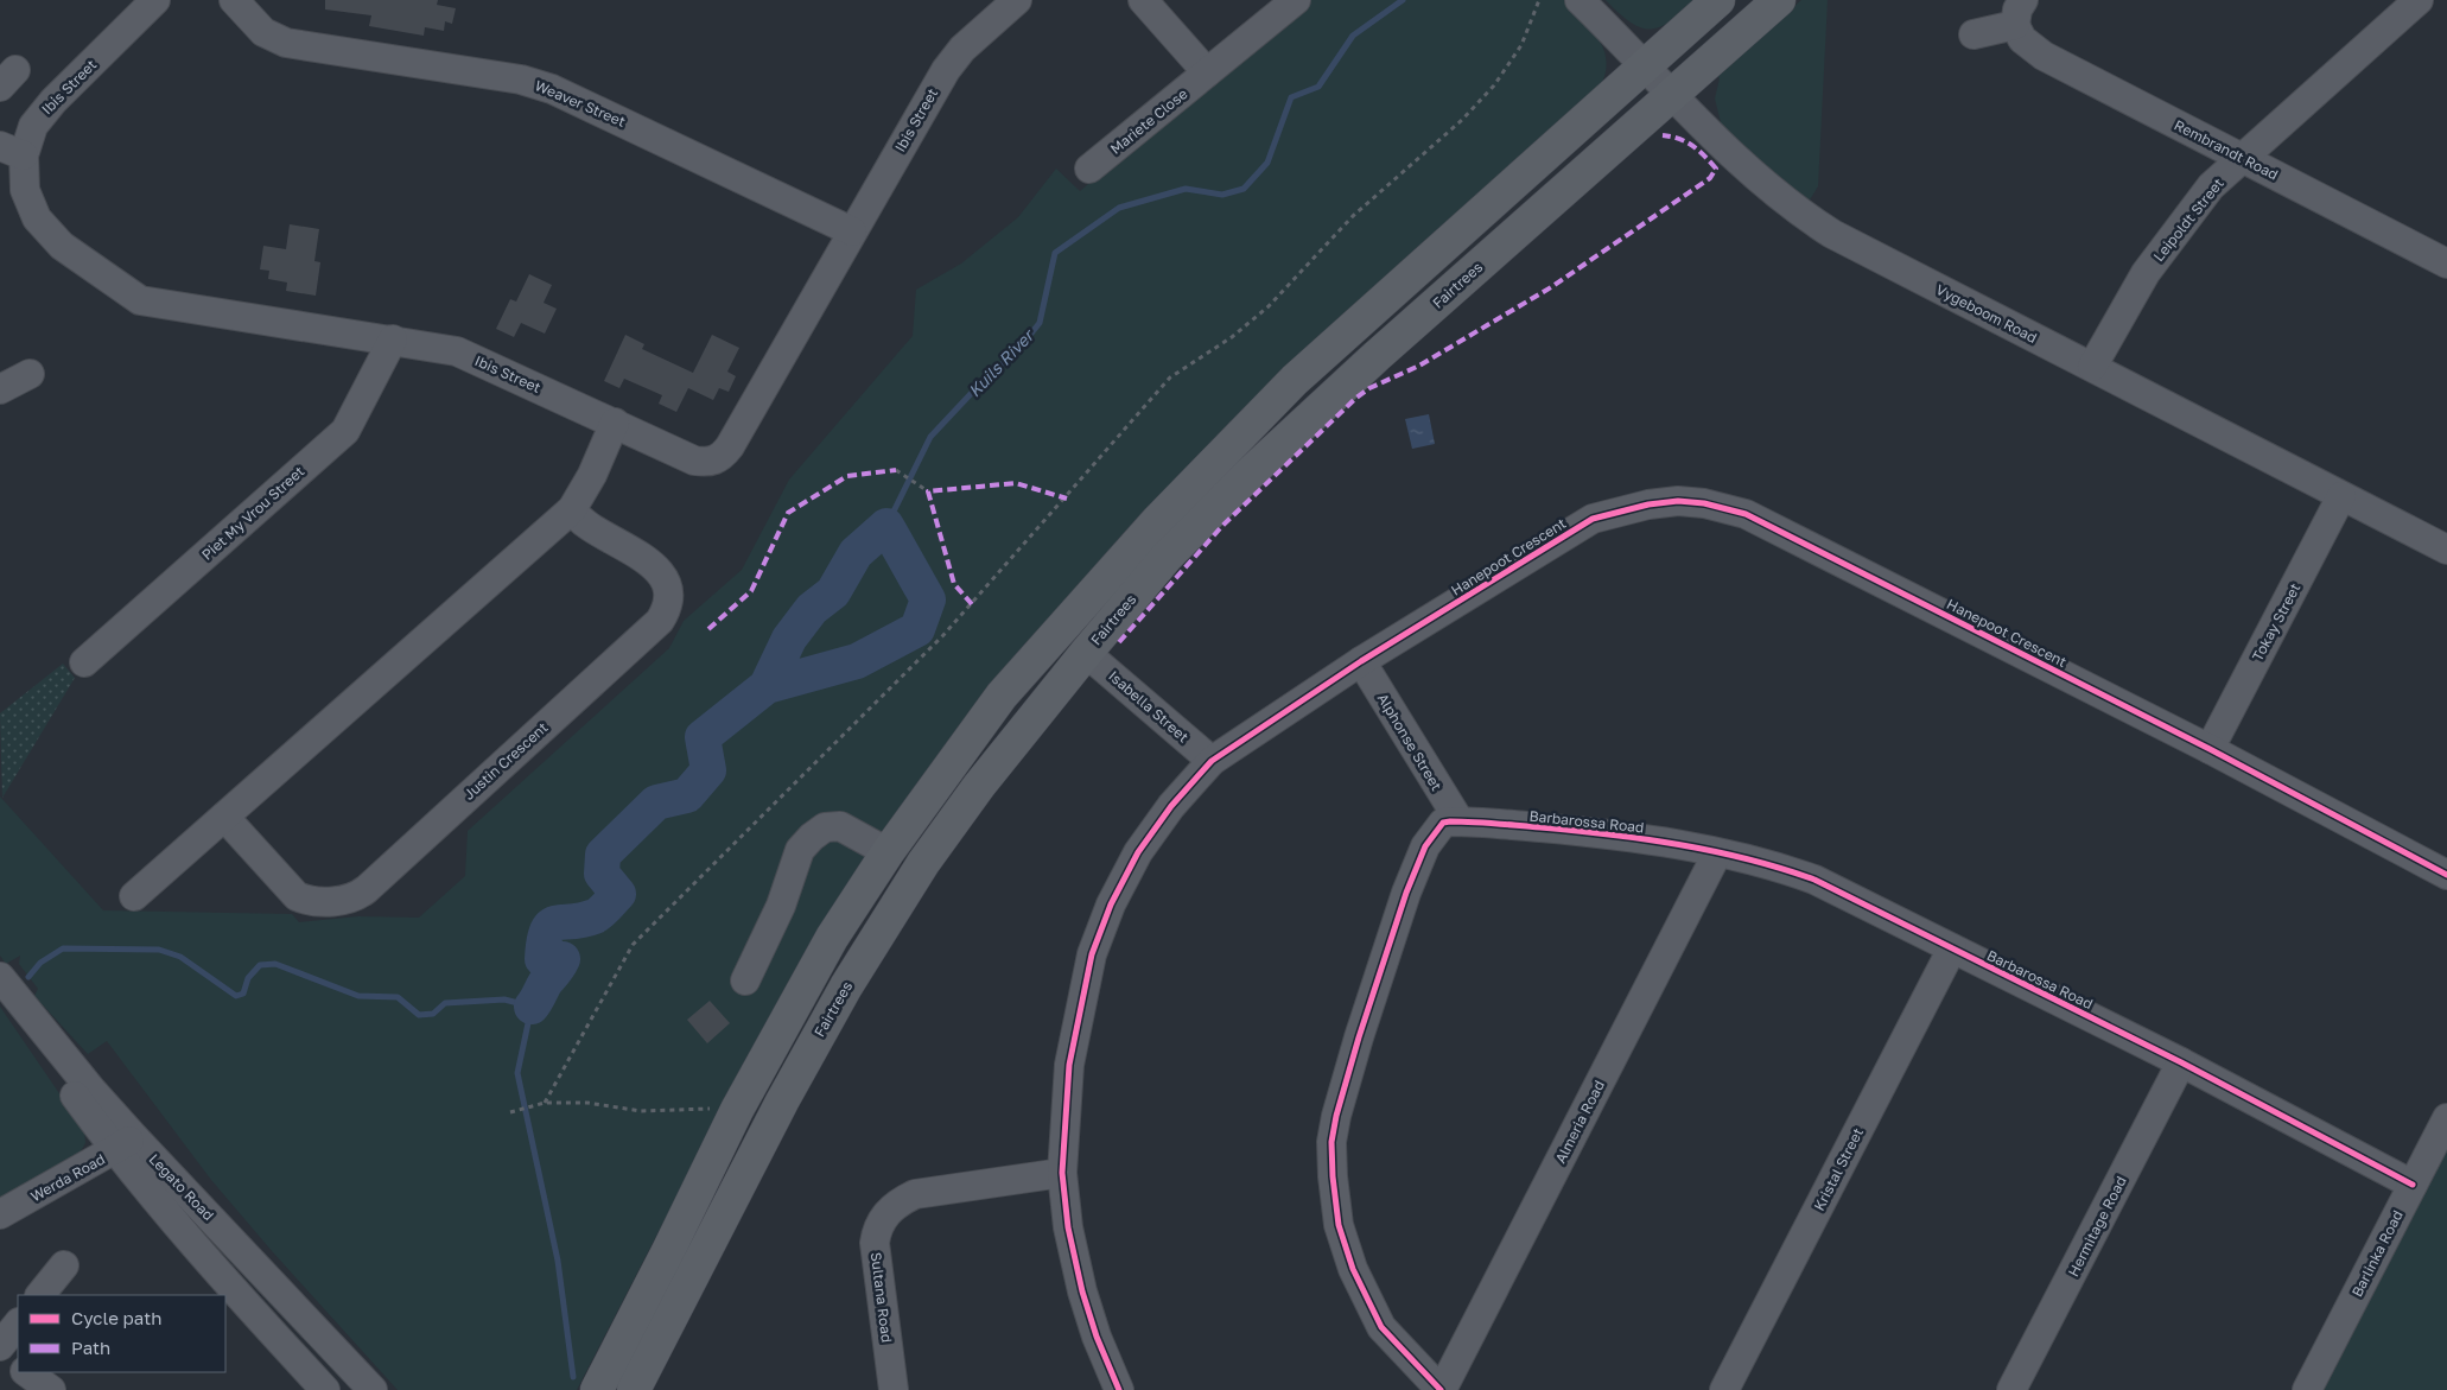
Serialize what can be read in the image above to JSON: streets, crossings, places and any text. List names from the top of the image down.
{
  "streets": {
    "main road": ["Fairtrees"],
    "street": [
      "Ibis Street",
      "Weaver Street",
      "Mariete Close",
      "Rembrandt Road",
      "Leipoldt Street",
      "Vygeboom Road",
      "Piet My Vrou Street",
      "Hanepoot Crescent",
      "Tokay Street",
      "Isabella Street",
      "Alphonse Street",
      "Justin Crescent",
      "Barbarossa Road",
      "Almeria Road",
      "Kristal Street",
      "Werda Road",
      "Legato Road",
      "Hermitage Road",
      "Barlinka Road",
      "Sultana Road"
    ]
  },
  "crossings": [
    ["Ibis Street", "Weaver Street"],
    ["Ibis Street", "Piet My Vrou Street"],
    ["Rembrandt Road", "Leipoldt Street"],
    ["Leipoldt Street", "Vygeboom Road"],
    ["Fairtrees", "Vygeboom Road"],
    ["Fairtrees", "Isabella Street"],
    ["Vygeboom Road", "Tokay Street"],
    ["Hanepoot Crescent", "Tokay Street"],
    ["Hanepoot Crescent", "Isabella Street"],
    ["Hanepoot Crescent", "Alphonse Street"],
    ["Hanepoot Crescent", "Sultana Road"],
    ["Alphonse Street", "Barbarossa Road"],
    ["Barbarossa Road", "Almeria Road"],
    ["Barbarossa Road", "Kristal Street"],
    ["Barbarossa Road", "Hermitage Road"],
    ["Barbarossa Road", "Barlinka Road"],
    ["Werda Road", "Legato Road"]
  ],
  "water": ["Kuils River"],
  "legend": ["Cycle path", "Path"]
}
